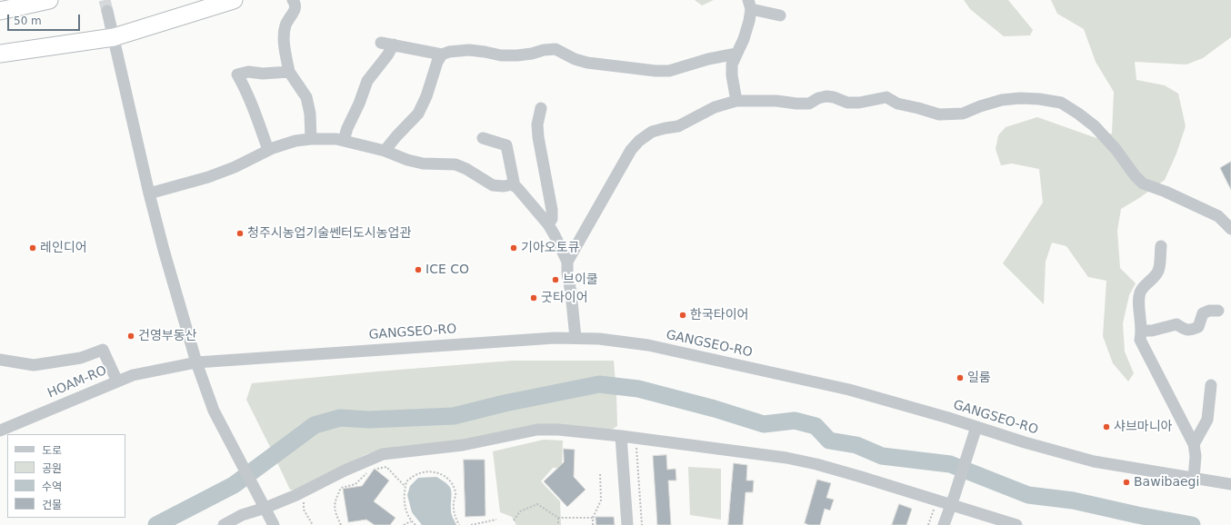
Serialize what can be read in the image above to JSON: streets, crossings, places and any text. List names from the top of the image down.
{
  "streets": {
    "street": ["GANGSEO-RO", "HOAM-RO"]
  },
  "crossings": [
    ["GANGSEO-RO", "HOAM-RO"]
  ],
  "places": [
    "청주시농업기술쎈터도시농업관",
    "레인디어",
    "기아오토큐",
    "ICE CO",
    "브이쿨",
    "굿타이어",
    "한국타이어",
    "건영부동산",
    "일룸",
    "샤브마니아",
    "Bawibaegi"
  ],
  "legend": [
    "도로",
    "공원",
    "수역",
    "건물"
  ],
  "scale_bar": "50 m"
}
